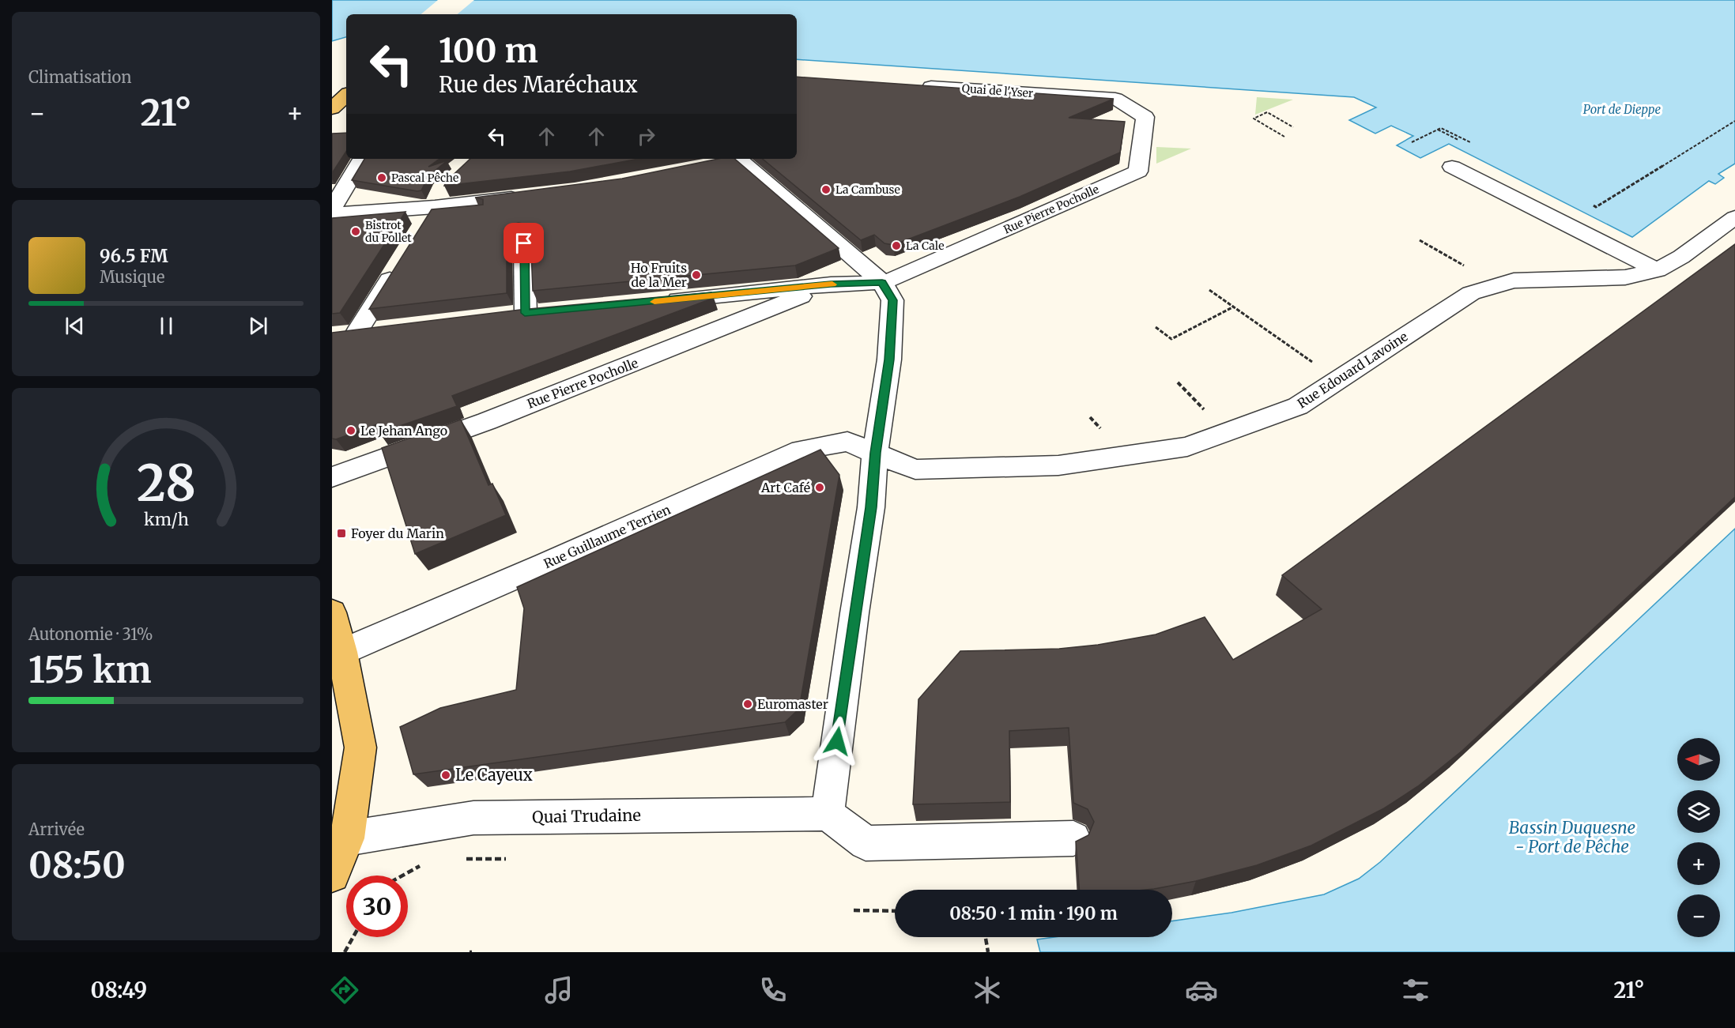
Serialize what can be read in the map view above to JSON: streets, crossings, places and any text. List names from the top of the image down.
{
  "streets": {
    "street": [
      "Quai de l'Yser",
      "Rue Pierre Pocholle",
      "Rue Edouard Lavoine",
      "Rue Guillaume Terrien",
      "Quai Trudaine"
    ]
  },
  "crossings": [
    ["Quai de l'Yser", "Rue Pierre Pocholle"],
    ["Rue Edouard Lavoine", "Rue Guillaume Terrien"]
  ],
  "water": ["Port de Dieppe", "Bassin Duquesne - Port de Pêche"],
  "places": {
    "other": [
      "Pascal Pêche",
      "La Cambuse",
      "Bistrot du Pollet",
      "La Cale",
      "Ho Fruits de la Mer",
      "Le Jehan Ango",
      "Art Café",
      "Euromaster",
      "Le Cayeux"
    ],
    "transit": ["Foyer du Marin"]
  },
  "north": "left",
  "page": {
    "tile": [
      "Climatisation",
      ["Autonomie · 31%", "155 km"],
      ["Arrivée", "08:50"]
    ],
    "turn": ["100 m", "Rue des Maréchaux"],
    "heat": ["−", "21°", "+"],
    "song": ["96.5 FM", "Musique"],
    "map_buttons": ["+", "−"],
    "limit": "30",
    "trip": "08:50 · 1 min · 190 m",
    "tabs": ["08:49", "21°"],
    "gauge": ["28", "km/h"]
  }
}
